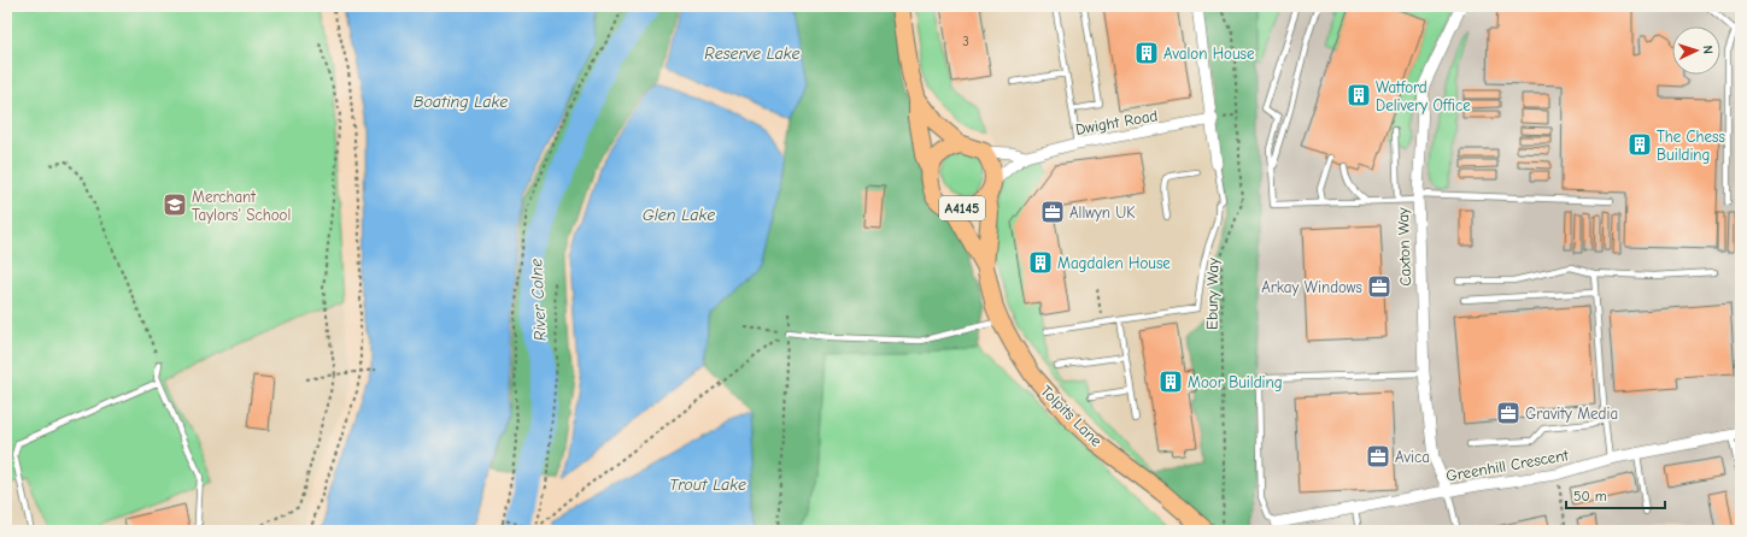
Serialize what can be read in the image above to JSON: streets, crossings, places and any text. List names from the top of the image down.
{
  "streets": {
    "main road": ["A4145", "Tolpits Lane"],
    "street": ["Dwight Road", "Caxton Way", "Greenhill Crescent"],
    "path": ["Ebury Way"]
  },
  "crossings": [
    ["Dwight Road", "A4145"],
    ["Dwight Road", "Tolpits Lane"],
    ["A4145", "Tolpits Lane"],
    ["Caxton Way", "Greenhill Crescent"]
  ],
  "water": [
    "Reserve Lake",
    "Boating Lake",
    "Glen Lake",
    "River Colne",
    "Trout Lake"
  ],
  "places": {
    "building": [
      "Avalon House",
      "Watford Delivery Office",
      "The Chess Building",
      "Magdalen House",
      "Moor Building"
    ],
    "school or university": ["Merchant Taylors' School"],
    "office": [
      "Allwyn UK",
      "Arkay Windows",
      "Gravity Media",
      "Avica"
    ]
  },
  "house_numbers": ["3"],
  "scale_bar": "50 m",
  "north": "right"
}
